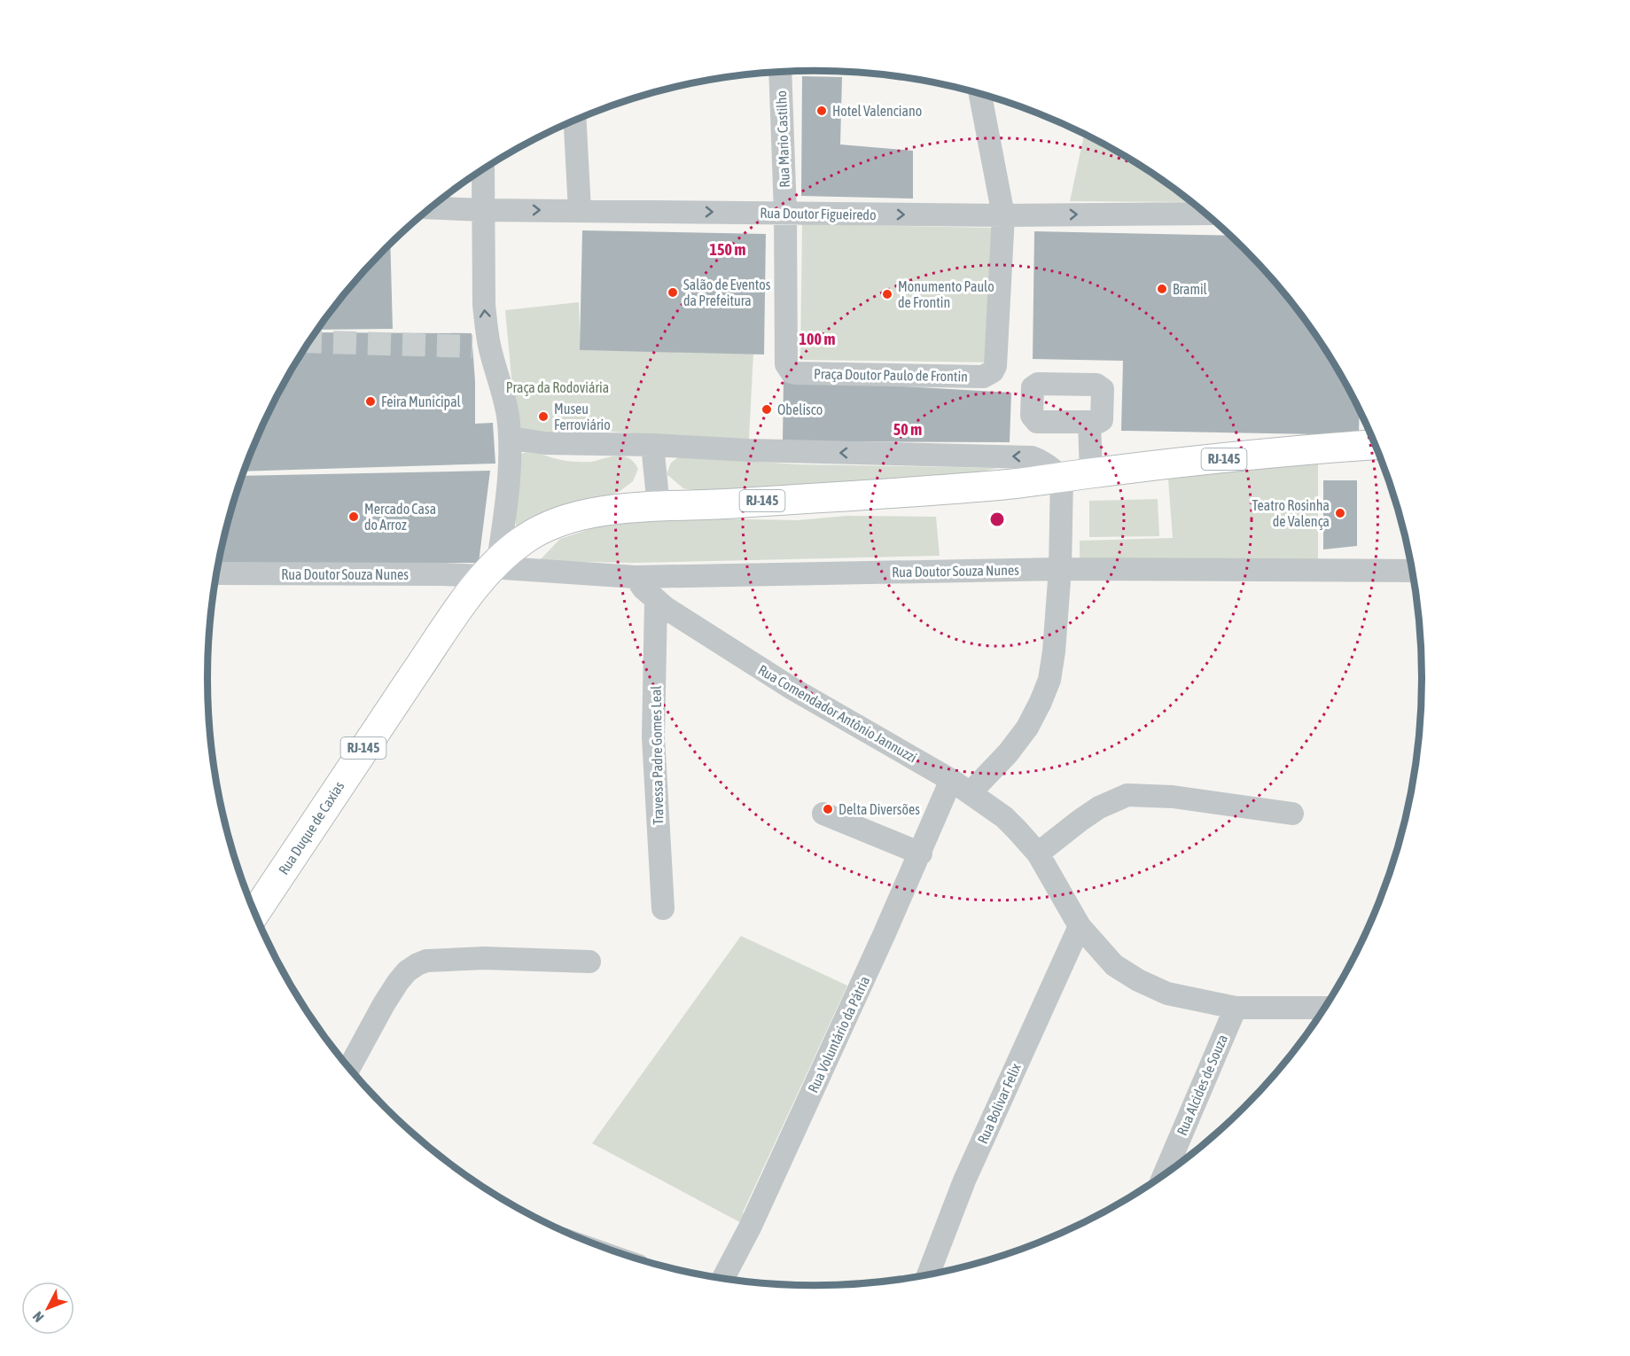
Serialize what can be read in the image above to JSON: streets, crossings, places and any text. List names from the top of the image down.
{
  "streets": {
    "main road": ["RJ-145", "Rua Duque de Caxias"],
    "street": [
      "Rua Mario Castilho",
      "Rua Doutor Figueiredo",
      "Praça Doutor Paulo de Frontin",
      "Rua Doutor Souza Nunes",
      "Rua Comendador Antônio Jannuzzi",
      "Travessa Padre Gomes Leal",
      "Rua Voluntário da Pátria",
      "Rua Alcides de Souza",
      "Rua Bolivar Felix"
    ]
  },
  "crossings": [
    ["Rua Mario Castilho", "Rua Doutor Figueiredo"],
    ["Rua Mario Castilho", "Praça Doutor Paulo de Frontin"],
    ["Rua Doutor Figueiredo", "Praça Doutor Paulo de Frontin"],
    ["RJ-145", "Rua Doutor Souza Nunes"],
    ["RJ-145", "Rua Duque de Caxias"],
    ["Rua Doutor Souza Nunes", "Rua Comendador Antônio Jannuzzi"],
    ["Rua Doutor Souza Nunes", "Rua Duque de Caxias"],
    ["Rua Comendador Antônio Jannuzzi", "Travessa Padre Gomes Leal"],
    ["Rua Comendador Antônio Jannuzzi", "Rua Voluntário da Pátria"],
    ["Rua Comendador Antônio Jannuzzi", "Rua Alcides de Souza"],
    ["Rua Comendador Antônio Jannuzzi", "Rua Bolivar Felix"]
  ],
  "one_way": ["Rua Doutor Figueiredo"],
  "parks": ["Praça da Rodoviária"],
  "places": [
    "Hotel Valenciano",
    "Bramil",
    "Salão de Eventos da Prefeitura",
    "Monumento Paulo de Frontin",
    "Feira Municipal",
    "Obelisco",
    "Museu Ferroviário",
    "Teatro Rosinha de Valença",
    "Mercado Casa do Arroz",
    "Delta Diversões"
  ],
  "north": "bottom left",
  "rings": ["150 m", "100 m", "50 m"]
}
